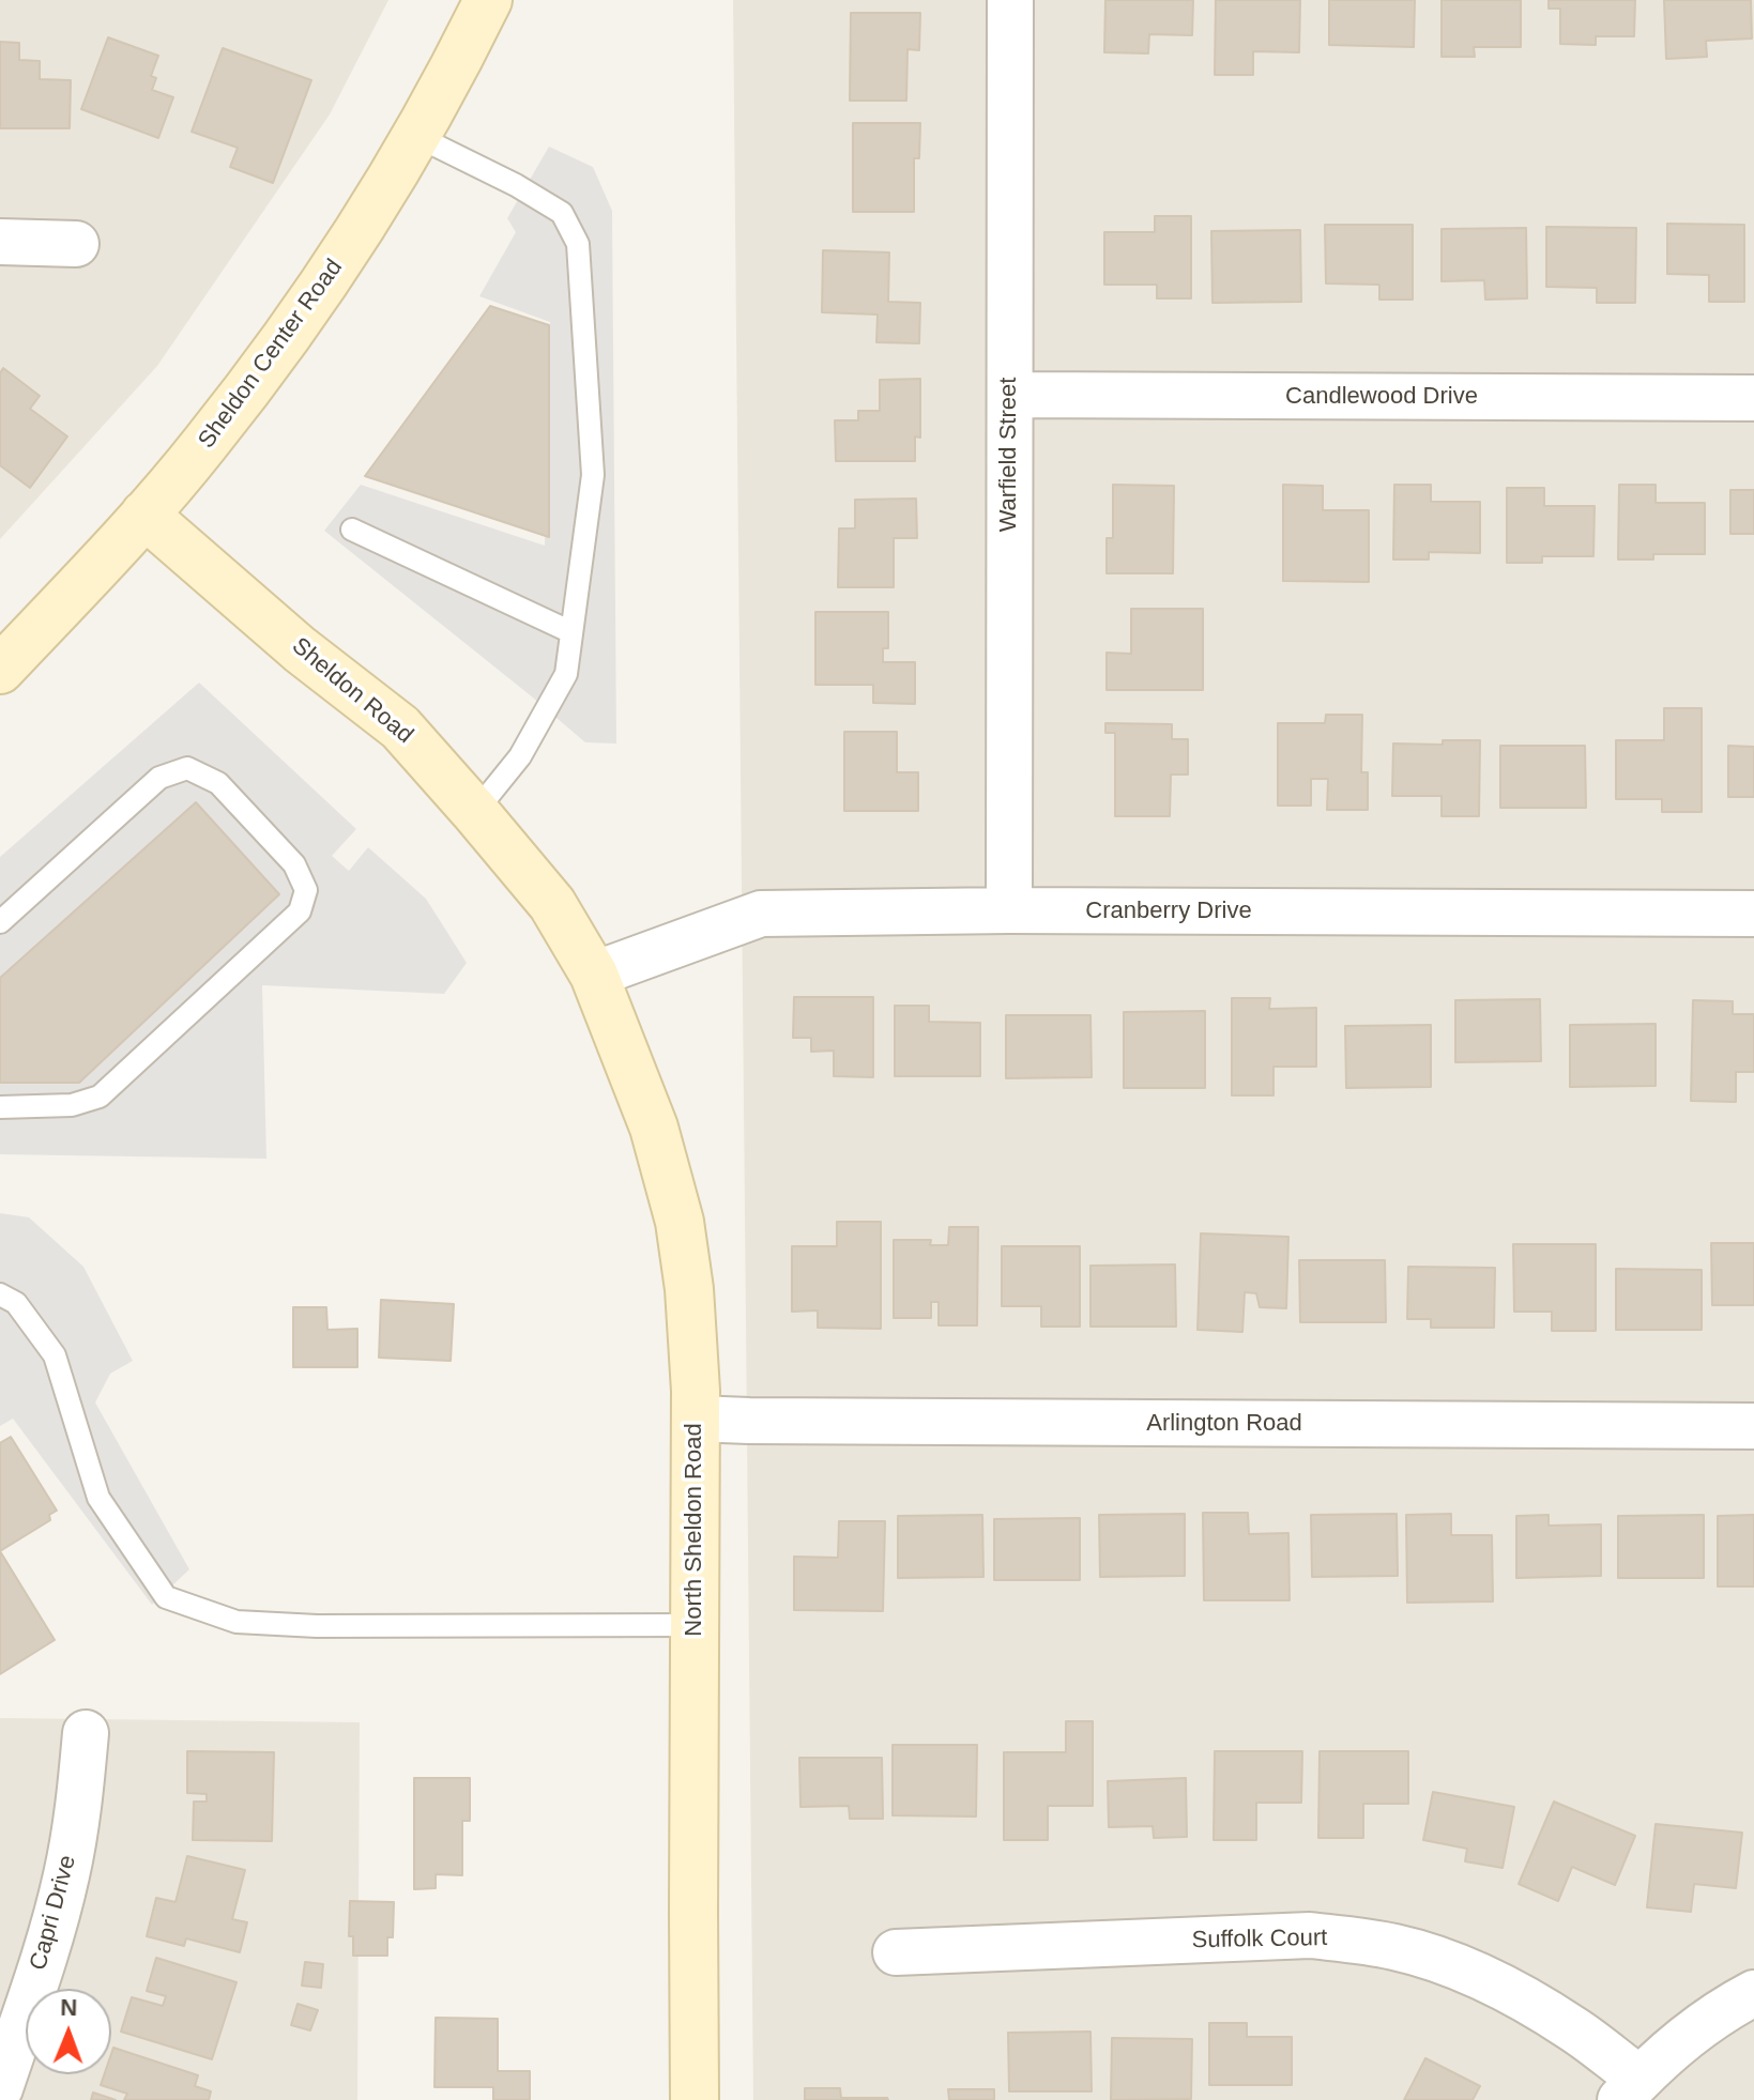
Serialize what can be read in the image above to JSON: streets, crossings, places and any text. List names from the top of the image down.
{
  "streets": {
    "street": [
      "Sheldon Center Road",
      "Candlewood Drive",
      "Warfield Street",
      "Sheldon Road",
      "Cranberry Drive",
      "Arlington Road",
      "North Sheldon Road",
      "Capri Drive",
      "Suffolk Court"
    ]
  },
  "crossings": [
    ["Sheldon Center Road", "Sheldon Road"],
    ["Candlewood Drive", "Warfield Street"],
    ["Warfield Street", "Cranberry Drive"],
    ["Sheldon Road", "Cranberry Drive"],
    ["Sheldon Road", "North Sheldon Road"],
    ["Cranberry Drive", "North Sheldon Road"],
    ["Arlington Road", "North Sheldon Road"]
  ],
  "north": "top"
}
